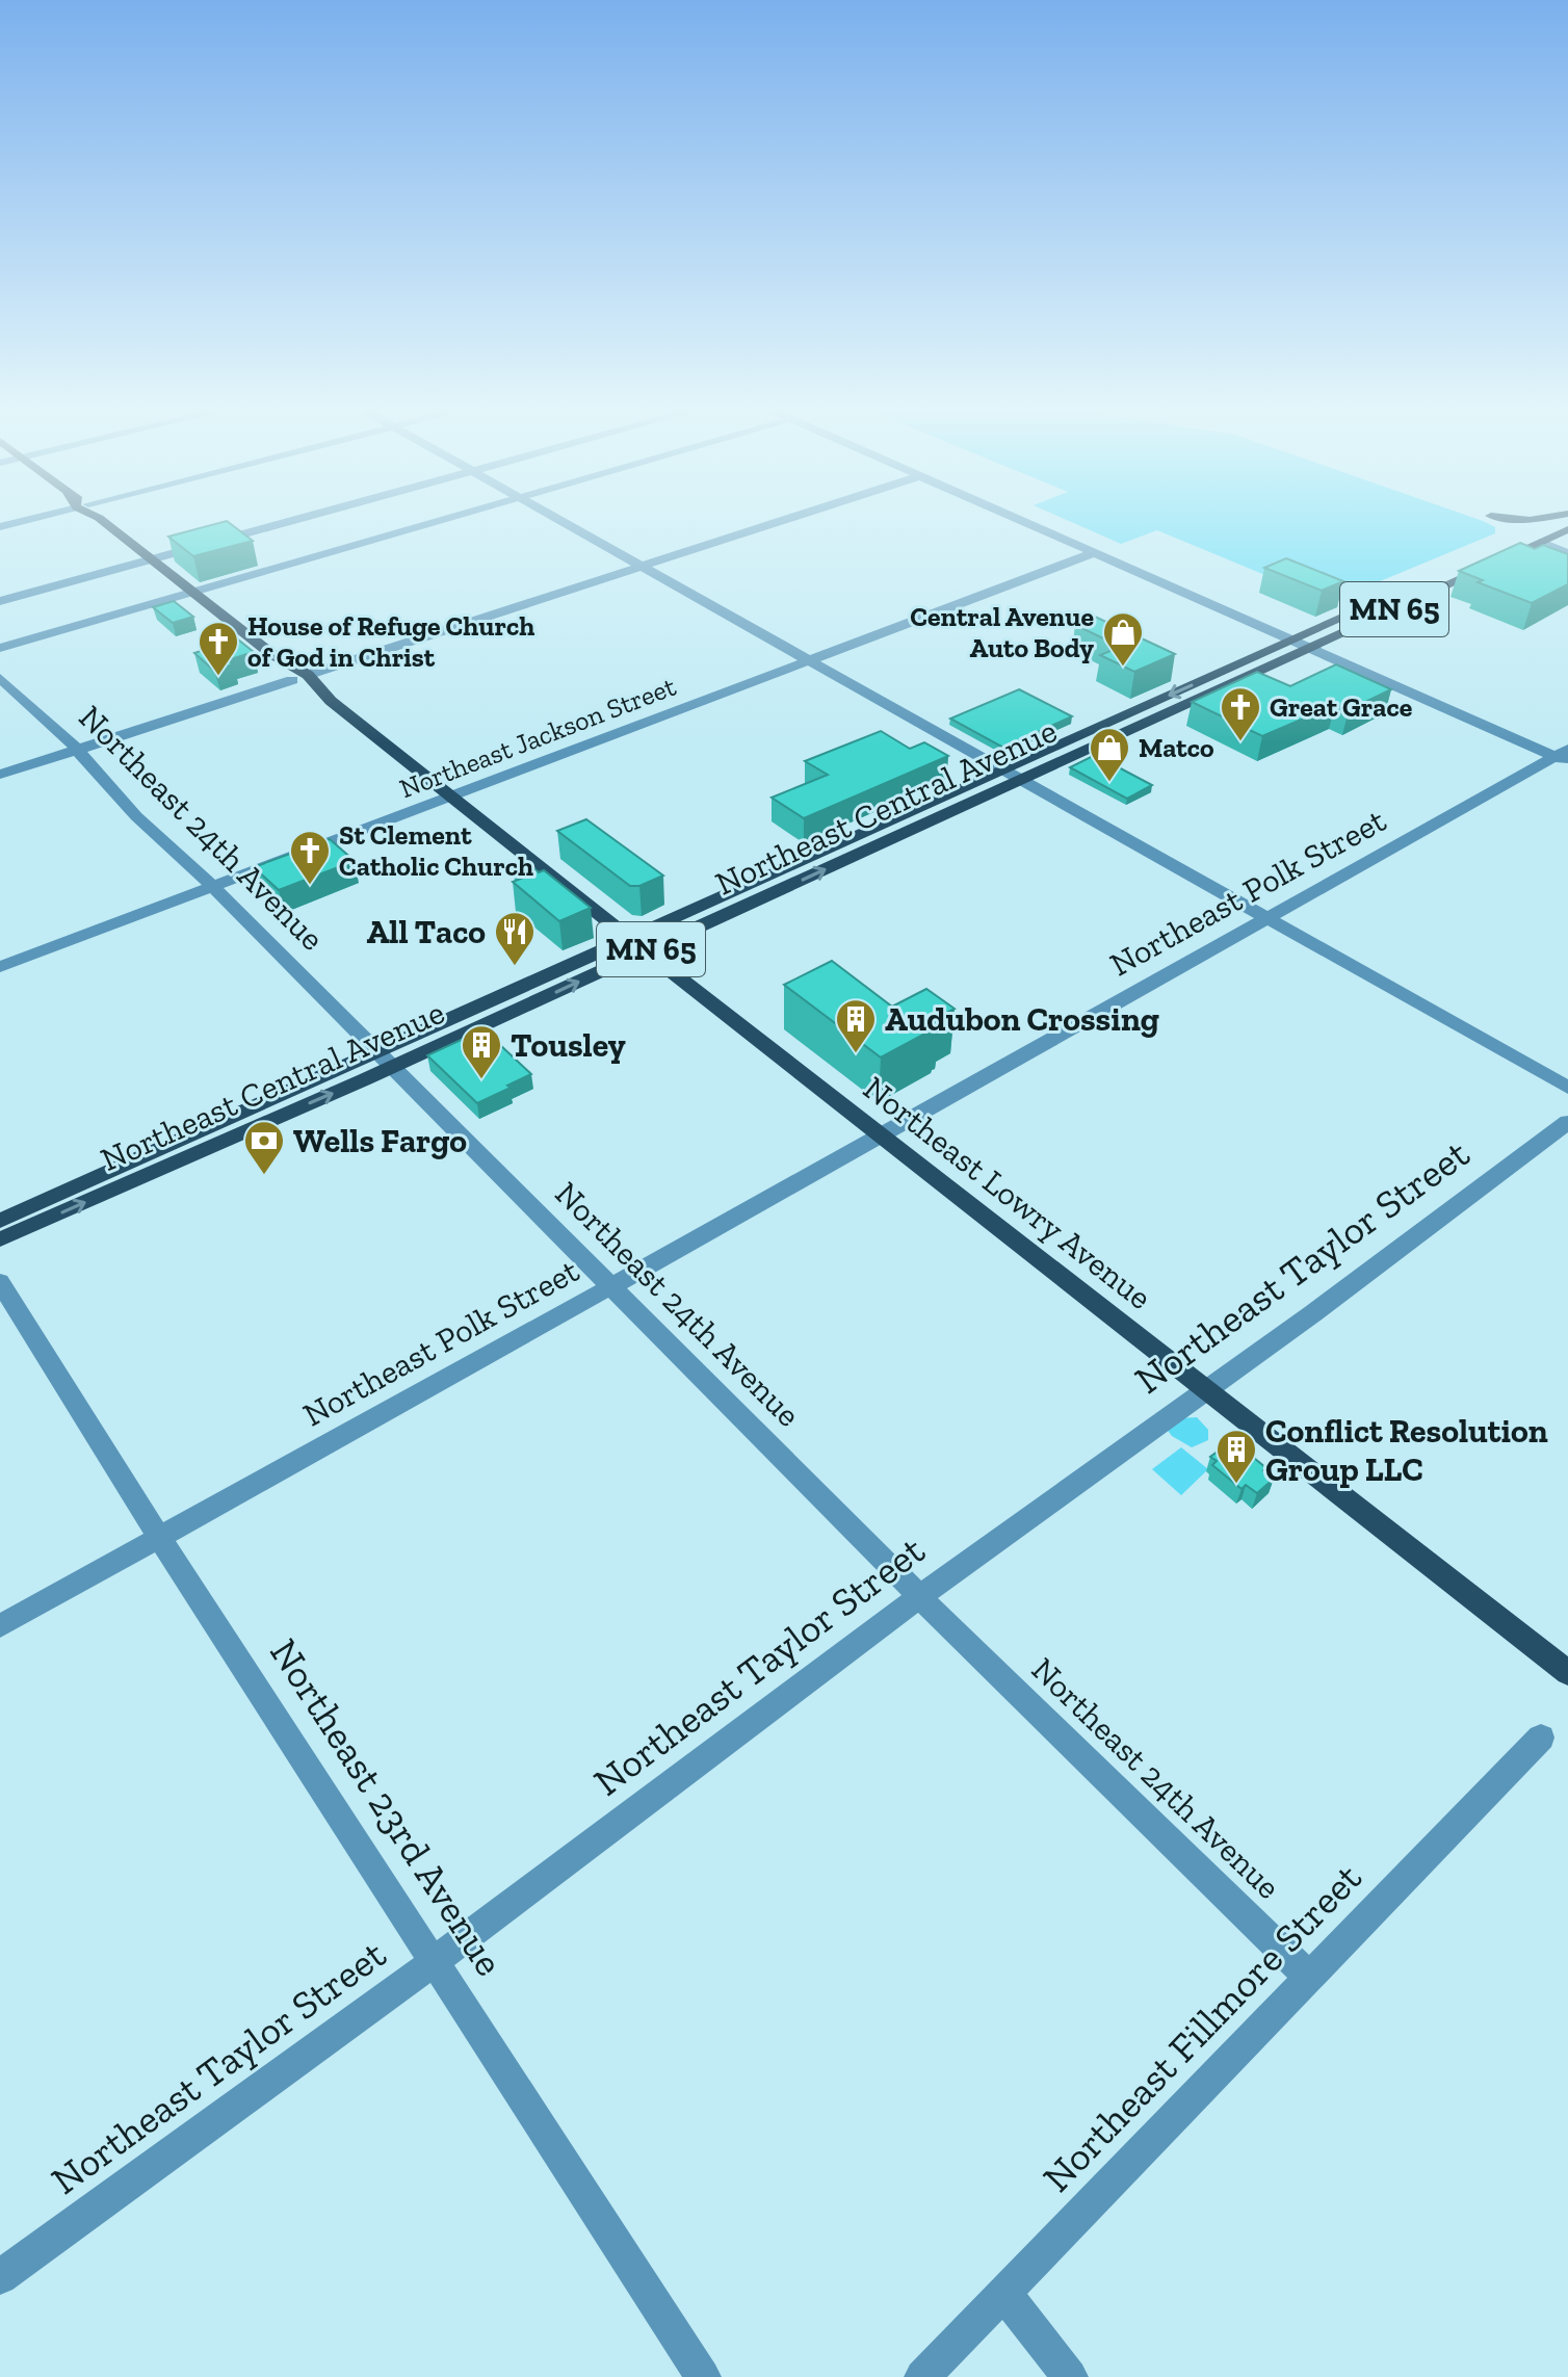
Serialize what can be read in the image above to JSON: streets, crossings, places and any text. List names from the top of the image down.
{
  "streets": {
    "main road": ["MN 65", "Northeast Central Avenue", "Northeast Lowry Avenue"],
    "street": [
      "Northeast Jackson Street",
      "Northeast 24th Avenue",
      "Northeast Polk Street",
      "Northeast Taylor Street",
      "Northeast 23rd Avenue",
      "Northeast Fillmore Street"
    ]
  },
  "crossings": [
    ["Northeast Jackson Street", "Northeast 24th Avenue"],
    ["Northeast Jackson Street", "Northeast Lowry Avenue"],
    ["Northeast Central Avenue", "Northeast 24th Avenue"],
    ["Northeast Central Avenue", "Northeast Lowry Avenue"],
    ["Northeast 24th Avenue", "Northeast Polk Street"],
    ["Northeast 24th Avenue", "Northeast Taylor Street"],
    ["Northeast 24th Avenue", "Northeast Fillmore Street"],
    ["Northeast Polk Street", "Northeast Lowry Avenue"],
    ["Northeast Polk Street", "Northeast 23rd Avenue"],
    ["Northeast Lowry Avenue", "Northeast Taylor Street"],
    ["Northeast Taylor Street", "Northeast 23rd Avenue"]
  ],
  "places": {
    "shop": ["Central Avenue Auto Body", "Matco"],
    "church": ["House of Refuge Church of God in Christ", "Great Grace", "St Clement Catholic Church"],
    "restaurant": ["All Taco"],
    "building": ["Audubon Crossing", "Tousley", "Conflict Resolution Group LLC"],
    "bank": ["Wells Fargo"]
  }
}
